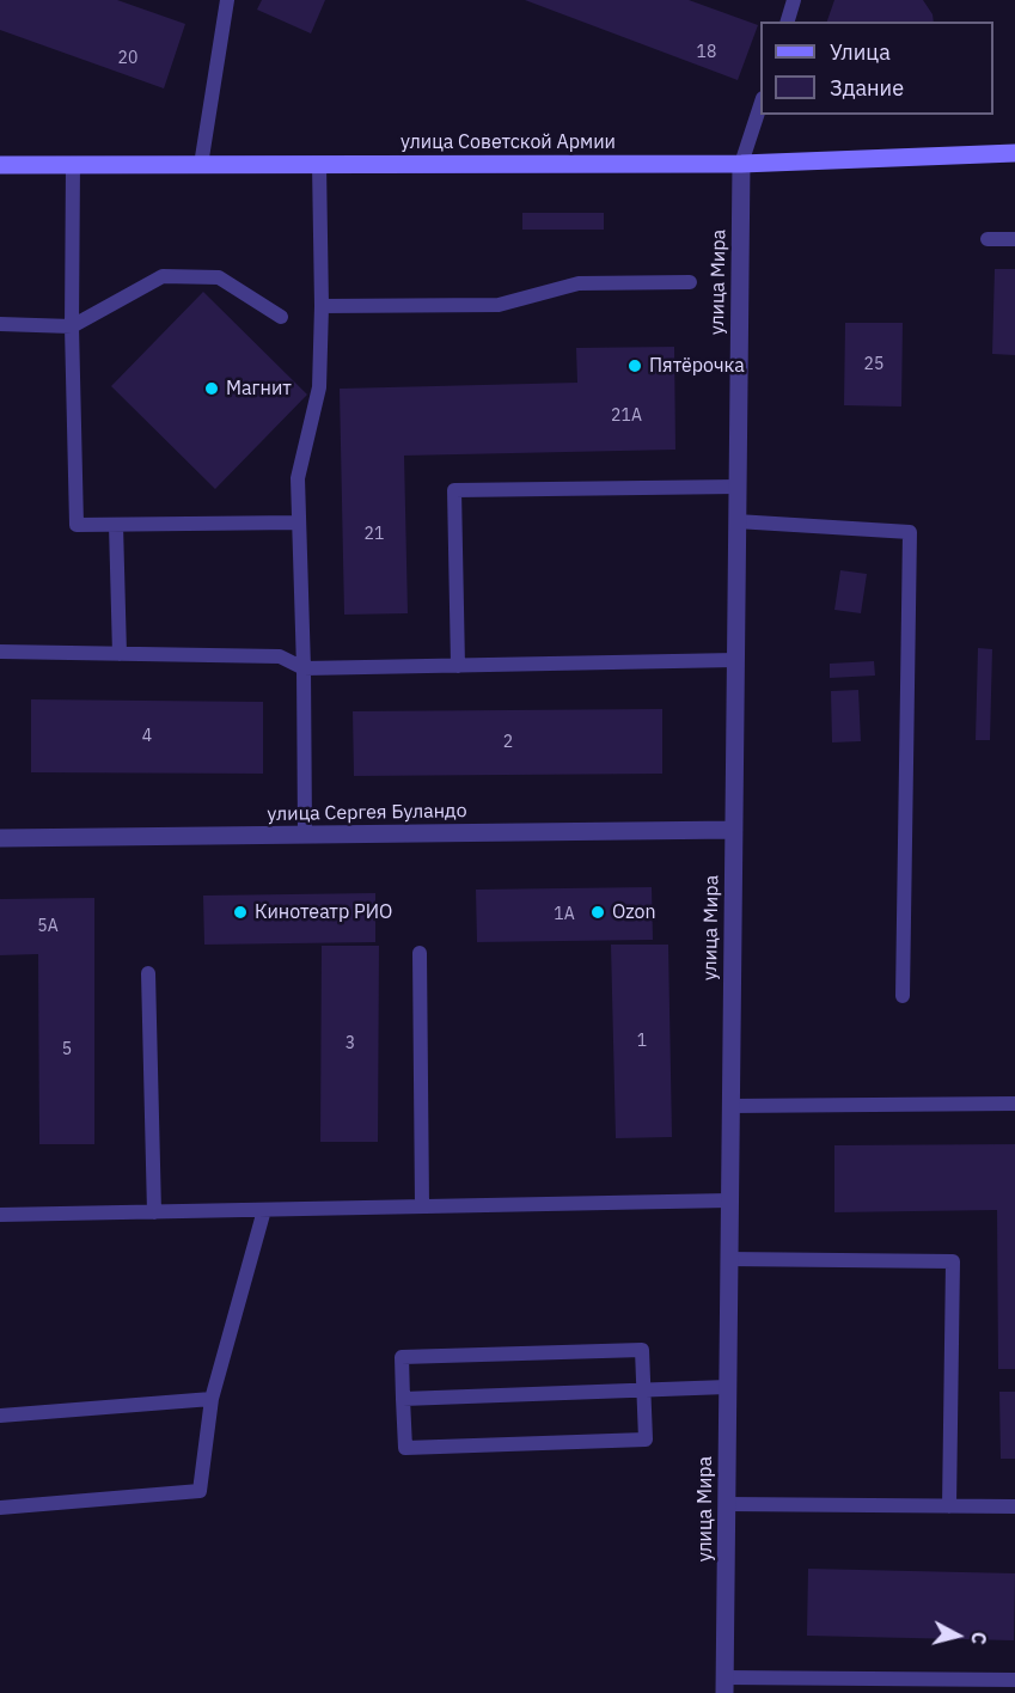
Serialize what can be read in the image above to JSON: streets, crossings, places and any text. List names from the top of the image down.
{
  "streets": {
    "street": ["улица Советской Армии", "улица Мира", "улица Сергея Буландо"]
  },
  "crossings": [
    ["улица Советской Армии", "улица Мира"],
    ["улица Мира", "улица Сергея Буландо"]
  ],
  "places": [
    "Пятёрочка",
    "Магнит",
    "Кинотеатр РИО",
    "Ozon"
  ],
  "house_numbers": [
    "18",
    "20",
    "25",
    "21А",
    "21",
    "4",
    "2",
    "1А",
    "5А",
    "1",
    "3",
    "5"
  ],
  "legend": ["Улица", "Здание"],
  "north": "right"
}
